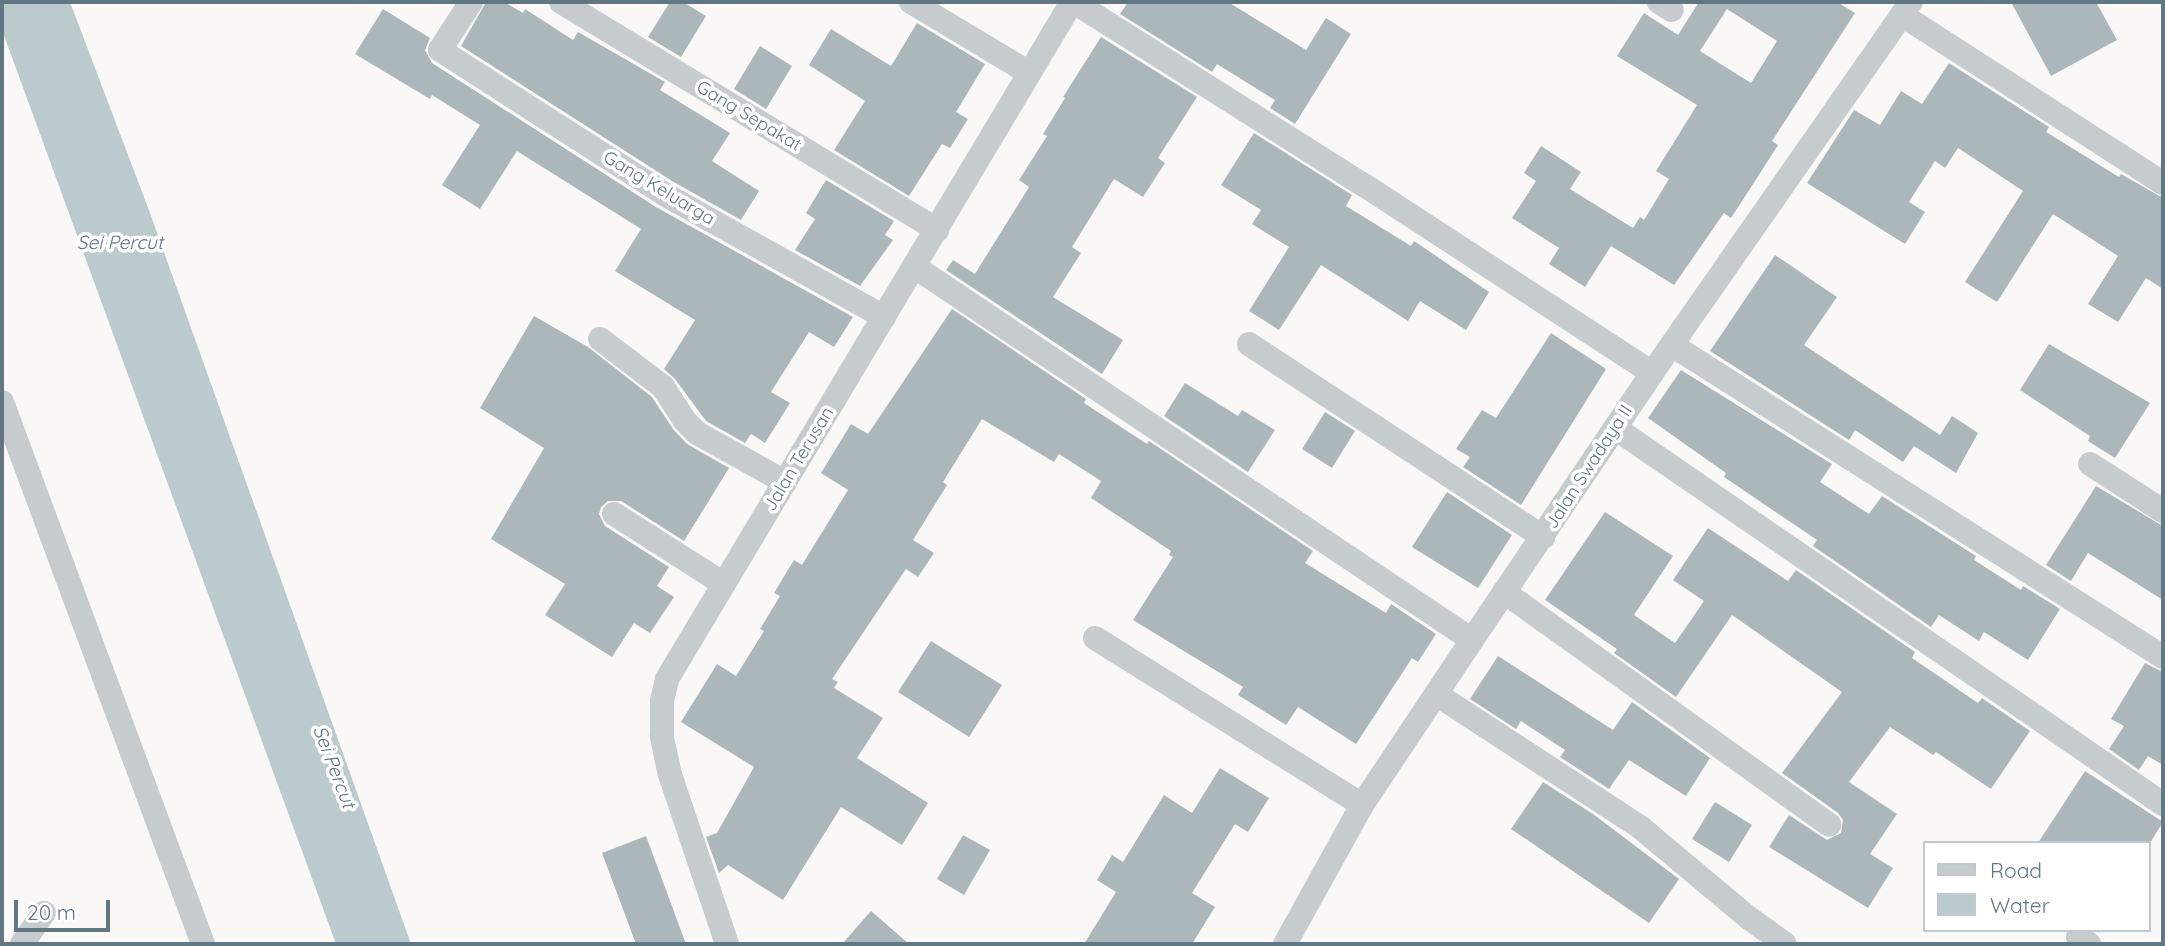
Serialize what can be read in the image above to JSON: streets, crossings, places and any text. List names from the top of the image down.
{
  "streets": {
    "street": [
      "Gang Sepakat",
      "Gang Keluarga",
      "Jalan Terusan",
      "Jalan Swadaya II"
    ]
  },
  "crossings": [
    ["Gang Sepakat", "Jalan Terusan"],
    ["Gang Keluarga", "Jalan Terusan"]
  ],
  "water": ["Sei Percut"],
  "legend": ["Road", "Water"],
  "scale_bar": "20 m"
}
